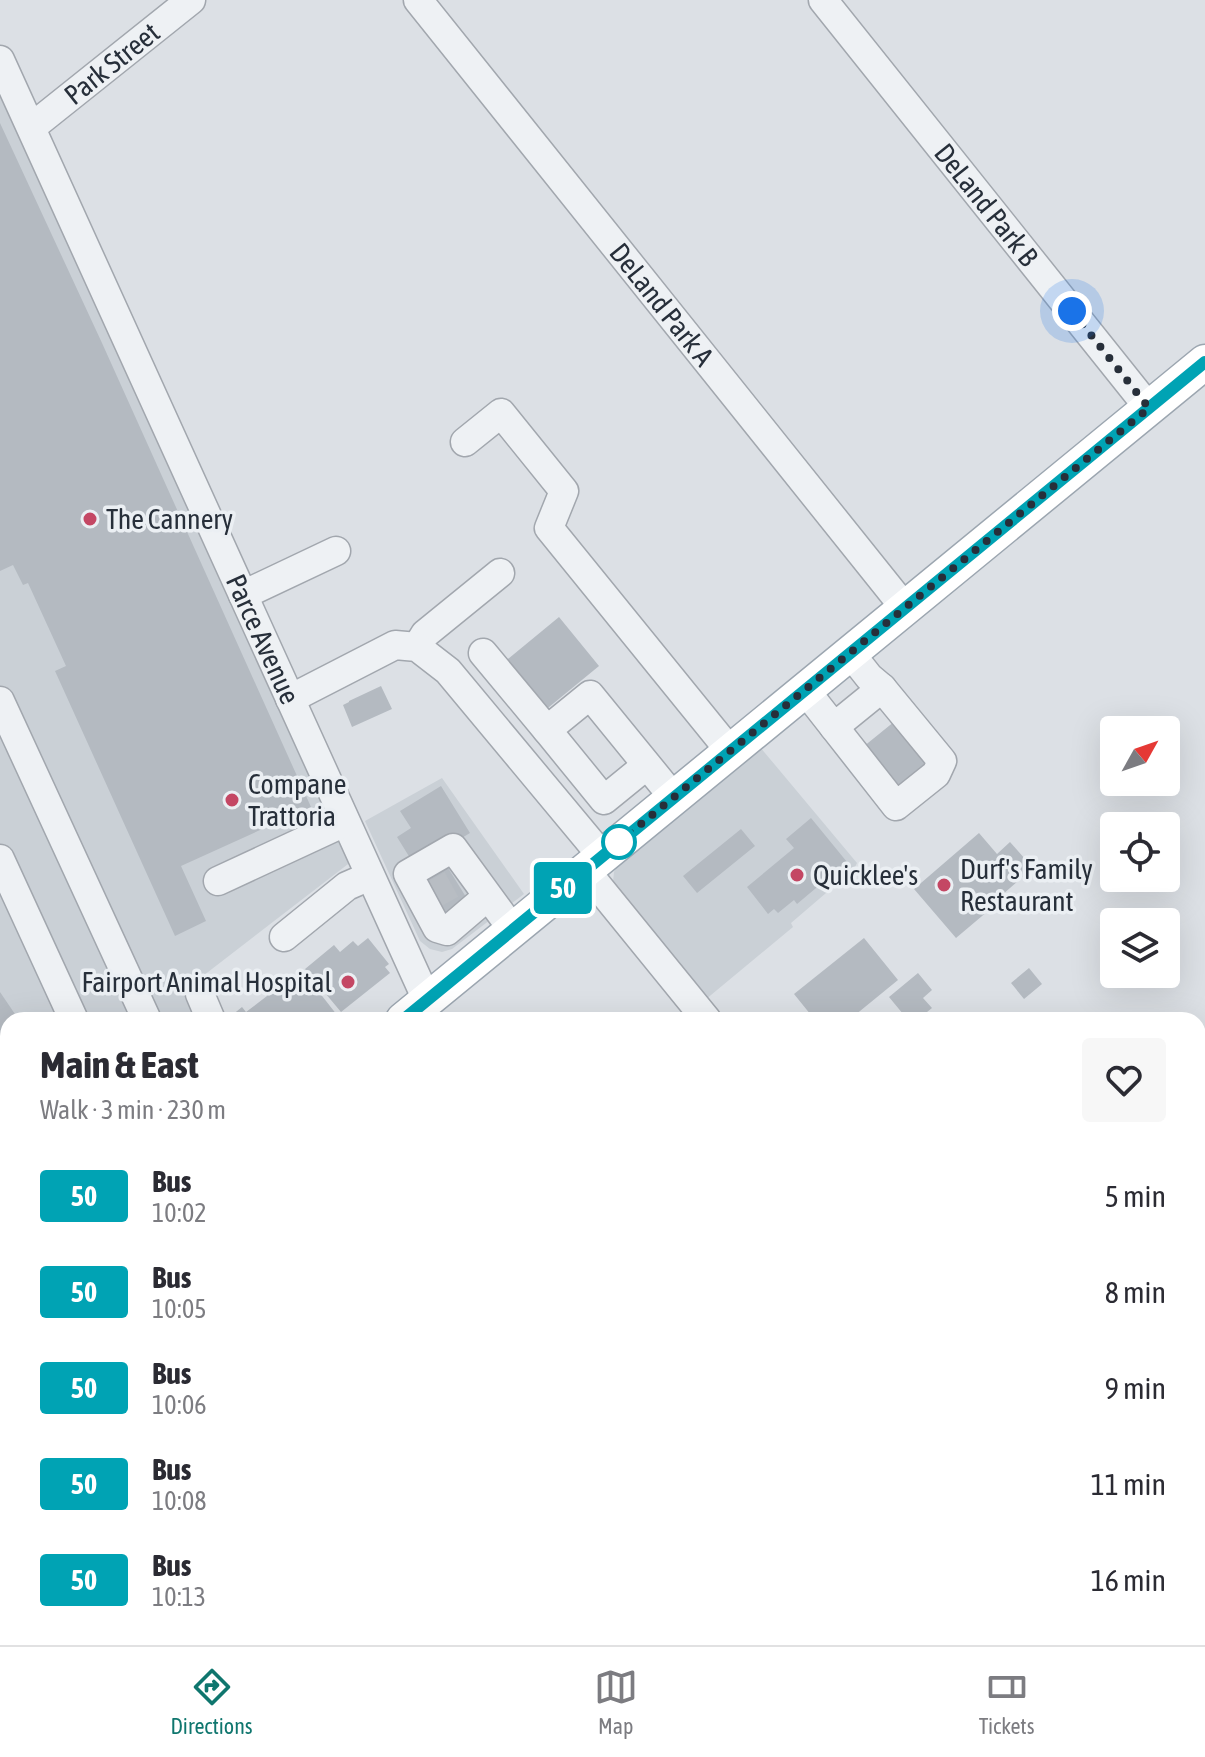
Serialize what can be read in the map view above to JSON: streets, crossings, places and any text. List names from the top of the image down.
{
  "streets": {
    "street": [
      "Park Street",
      "DeLand Park B",
      "DeLand Park A",
      "Parce Avenue"
    ]
  },
  "crossings": [
    ["Park Street", "Parce Avenue"]
  ],
  "places": [
    "The Cannery",
    "Compane Trattoria",
    "Quicklee's",
    "Durf's Family Restaurant",
    "Fairport Animal Hospital"
  ],
  "lines": ["bus line 50"],
  "north": "top right",
  "page": {
    "on_map": "50",
    "heading": ["Main & East", "Walk · 3 min · 230 m"],
    "list": [
      {
        "mark": "50",
        "name": "Bus",
        "note": "10:02",
        "value": "5 min"
      },
      {
        "mark": "50",
        "name": "Bus",
        "note": "10:05",
        "value": "8 min"
      },
      {
        "mark": "50",
        "name": "Bus",
        "note": "10:06",
        "value": "9 min"
      },
      {
        "mark": "50",
        "name": "Bus",
        "note": "10:08",
        "value": "11 min"
      },
      {
        "mark": "50",
        "name": "Bus",
        "note": "10:13",
        "value": "16 min"
      }
    ],
    "tabs": ["Directions", "Map", "Tickets"]
  }
}
